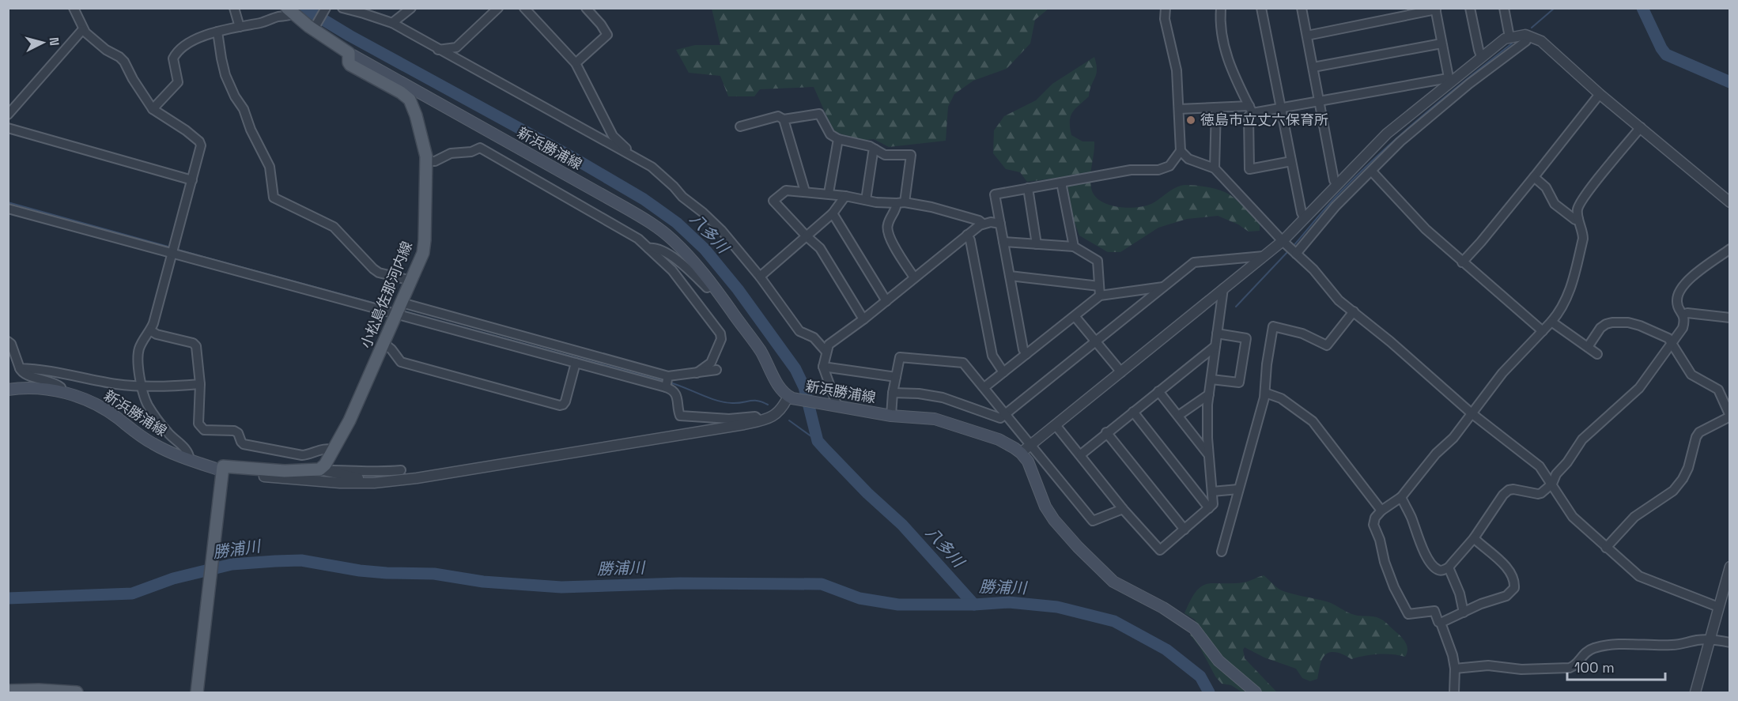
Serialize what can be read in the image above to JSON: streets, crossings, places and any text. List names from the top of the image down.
{
  "streets": {
    "main road": ["新浜勝浦線", "小松島佐那河内線"]
  },
  "crossings": [
    ["新浜勝浦線", "小松島佐那河内線"]
  ],
  "water": ["八多川", "勝浦川"],
  "places": ["徳島市立丈六保育所"],
  "scale_bar": "100 m",
  "north": "right"
}
